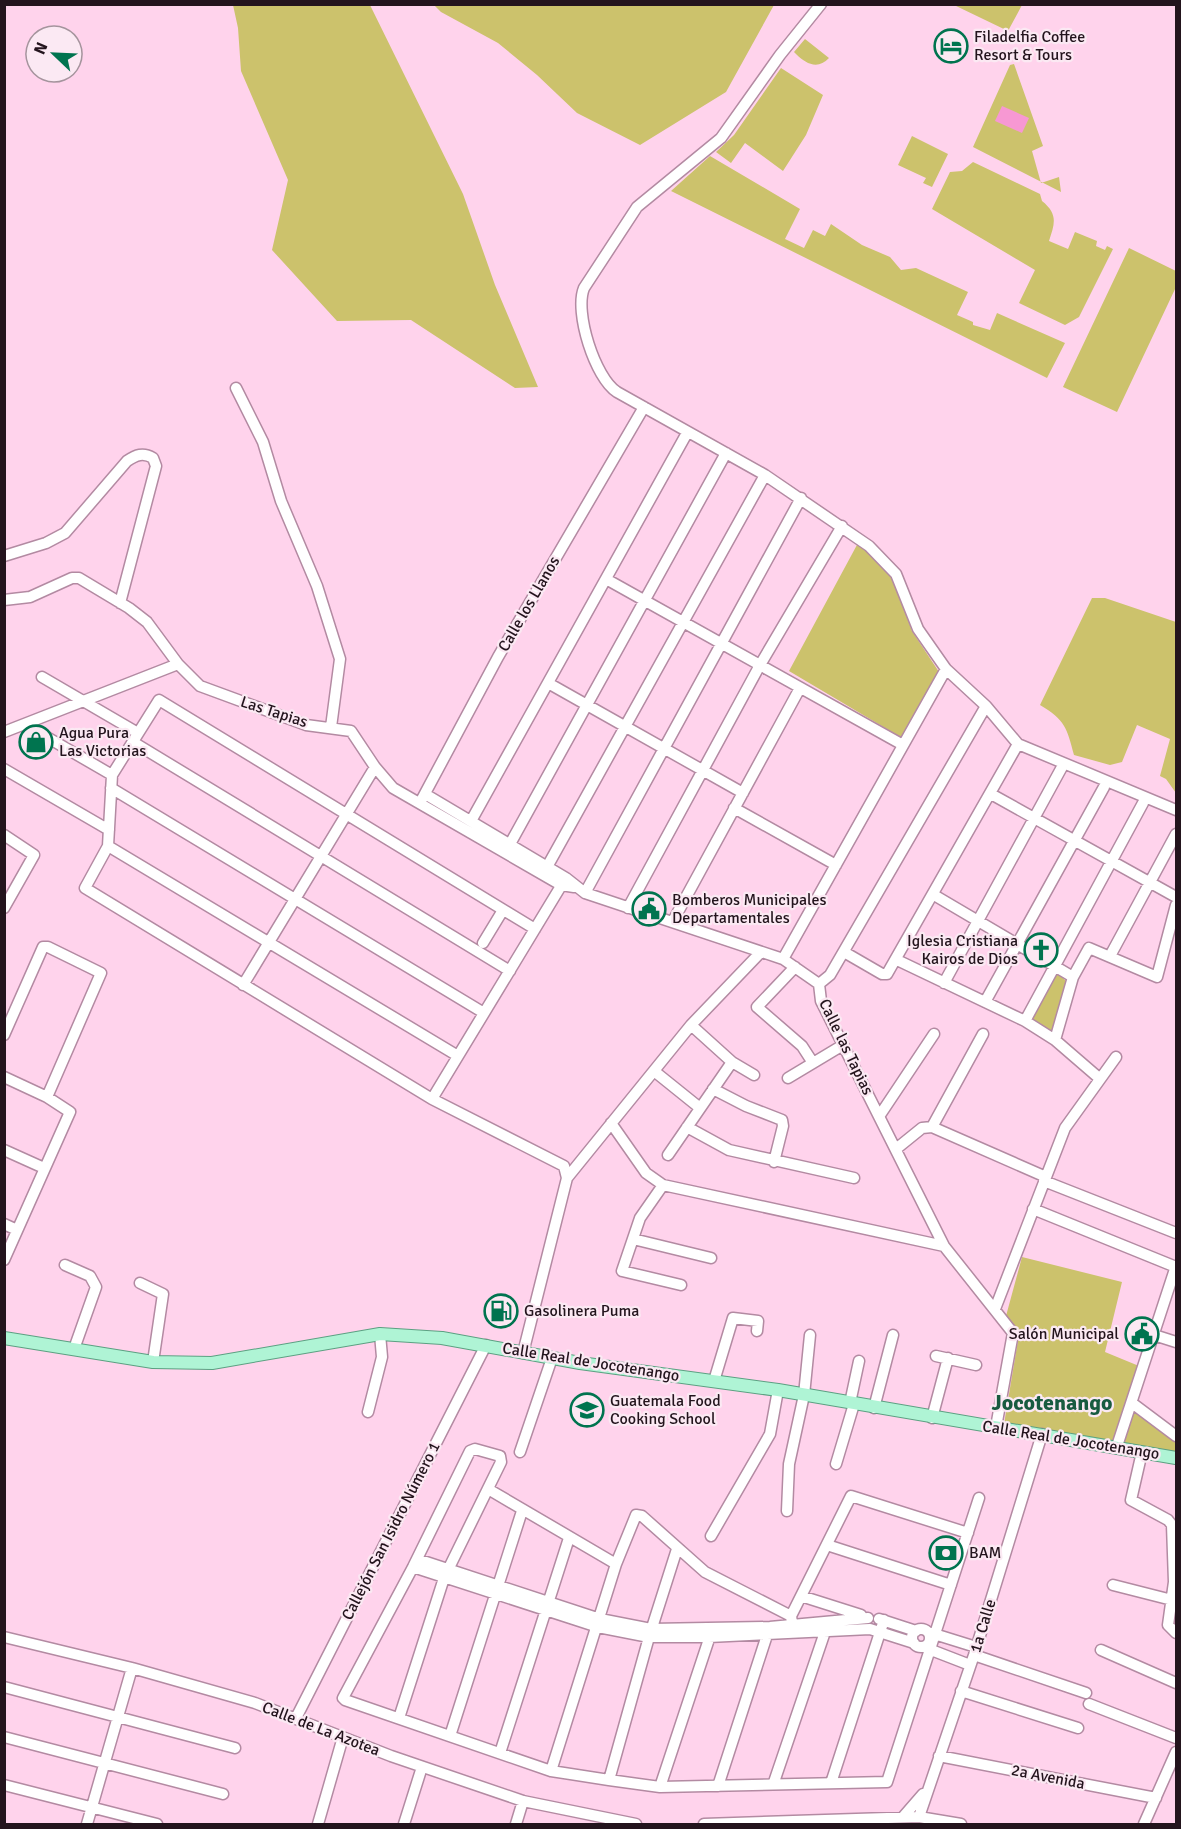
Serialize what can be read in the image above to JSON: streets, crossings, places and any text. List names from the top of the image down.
{
  "streets": {
    "main road": ["Calle Real de Jocotenango"],
    "street": [
      "Calle los Llanos",
      "Las Tapias",
      "Calle las Tapias",
      "Callejón San Isidro Número 1",
      "1a Calle",
      "Calle de La Azotea",
      "2a Avenida"
    ]
  },
  "crossings": [
    ["Calle los Llanos", "Las Tapias"],
    ["Las Tapias", "Calle las Tapias"],
    ["Calle las Tapias", "Calle Real de Jocotenango"],
    ["Calle Real de Jocotenango", "Callejón San Isidro Número 1"],
    ["Calle Real de Jocotenango", "1a Calle"],
    ["Callejón San Isidro Número 1", "Calle de La Azotea"],
    ["1a Calle", "2a Avenida"]
  ],
  "districts": ["Jocotenango"],
  "places": {
    "hotel": ["Filadelfia Coffee Resort & Tours"],
    "shop": ["Agua Pura Las Victorias"],
    "public building": ["Bomberos Municipales Departamentales", "Salón Municipal"],
    "church": ["Iglesia Cristiana Kairos de Dios"],
    "fuel station": ["Gasolinera Puma"],
    "school or university": ["Guatemala Food Cooking School"],
    "bank": ["BAM"]
  },
  "north": "top left"
}
